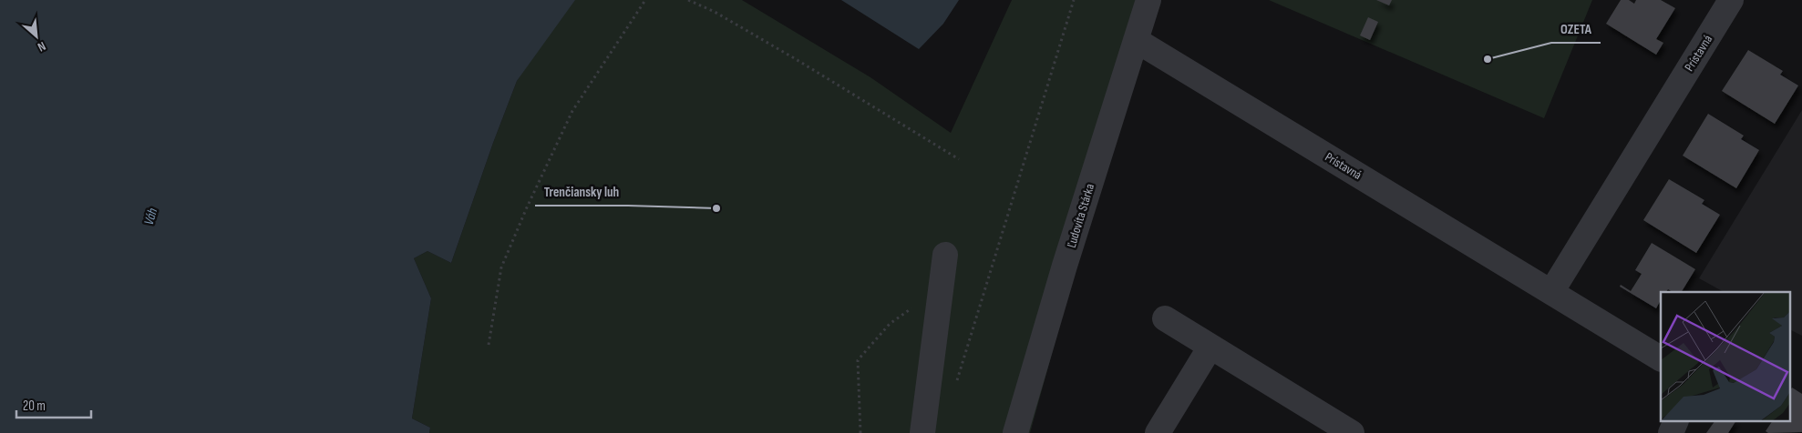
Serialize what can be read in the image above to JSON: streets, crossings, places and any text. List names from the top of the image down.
{
  "streets": {
    "street": ["Prístavná", "Ľudovíta Stárka"]
  },
  "crossings": [
    ["Prístavná", "Ľudovíta Stárka"]
  ],
  "water": ["Váh"],
  "places": ["OZETA", "Trenčiansky luh"],
  "scale_bar": "20 m",
  "north": "bottom right"
}
